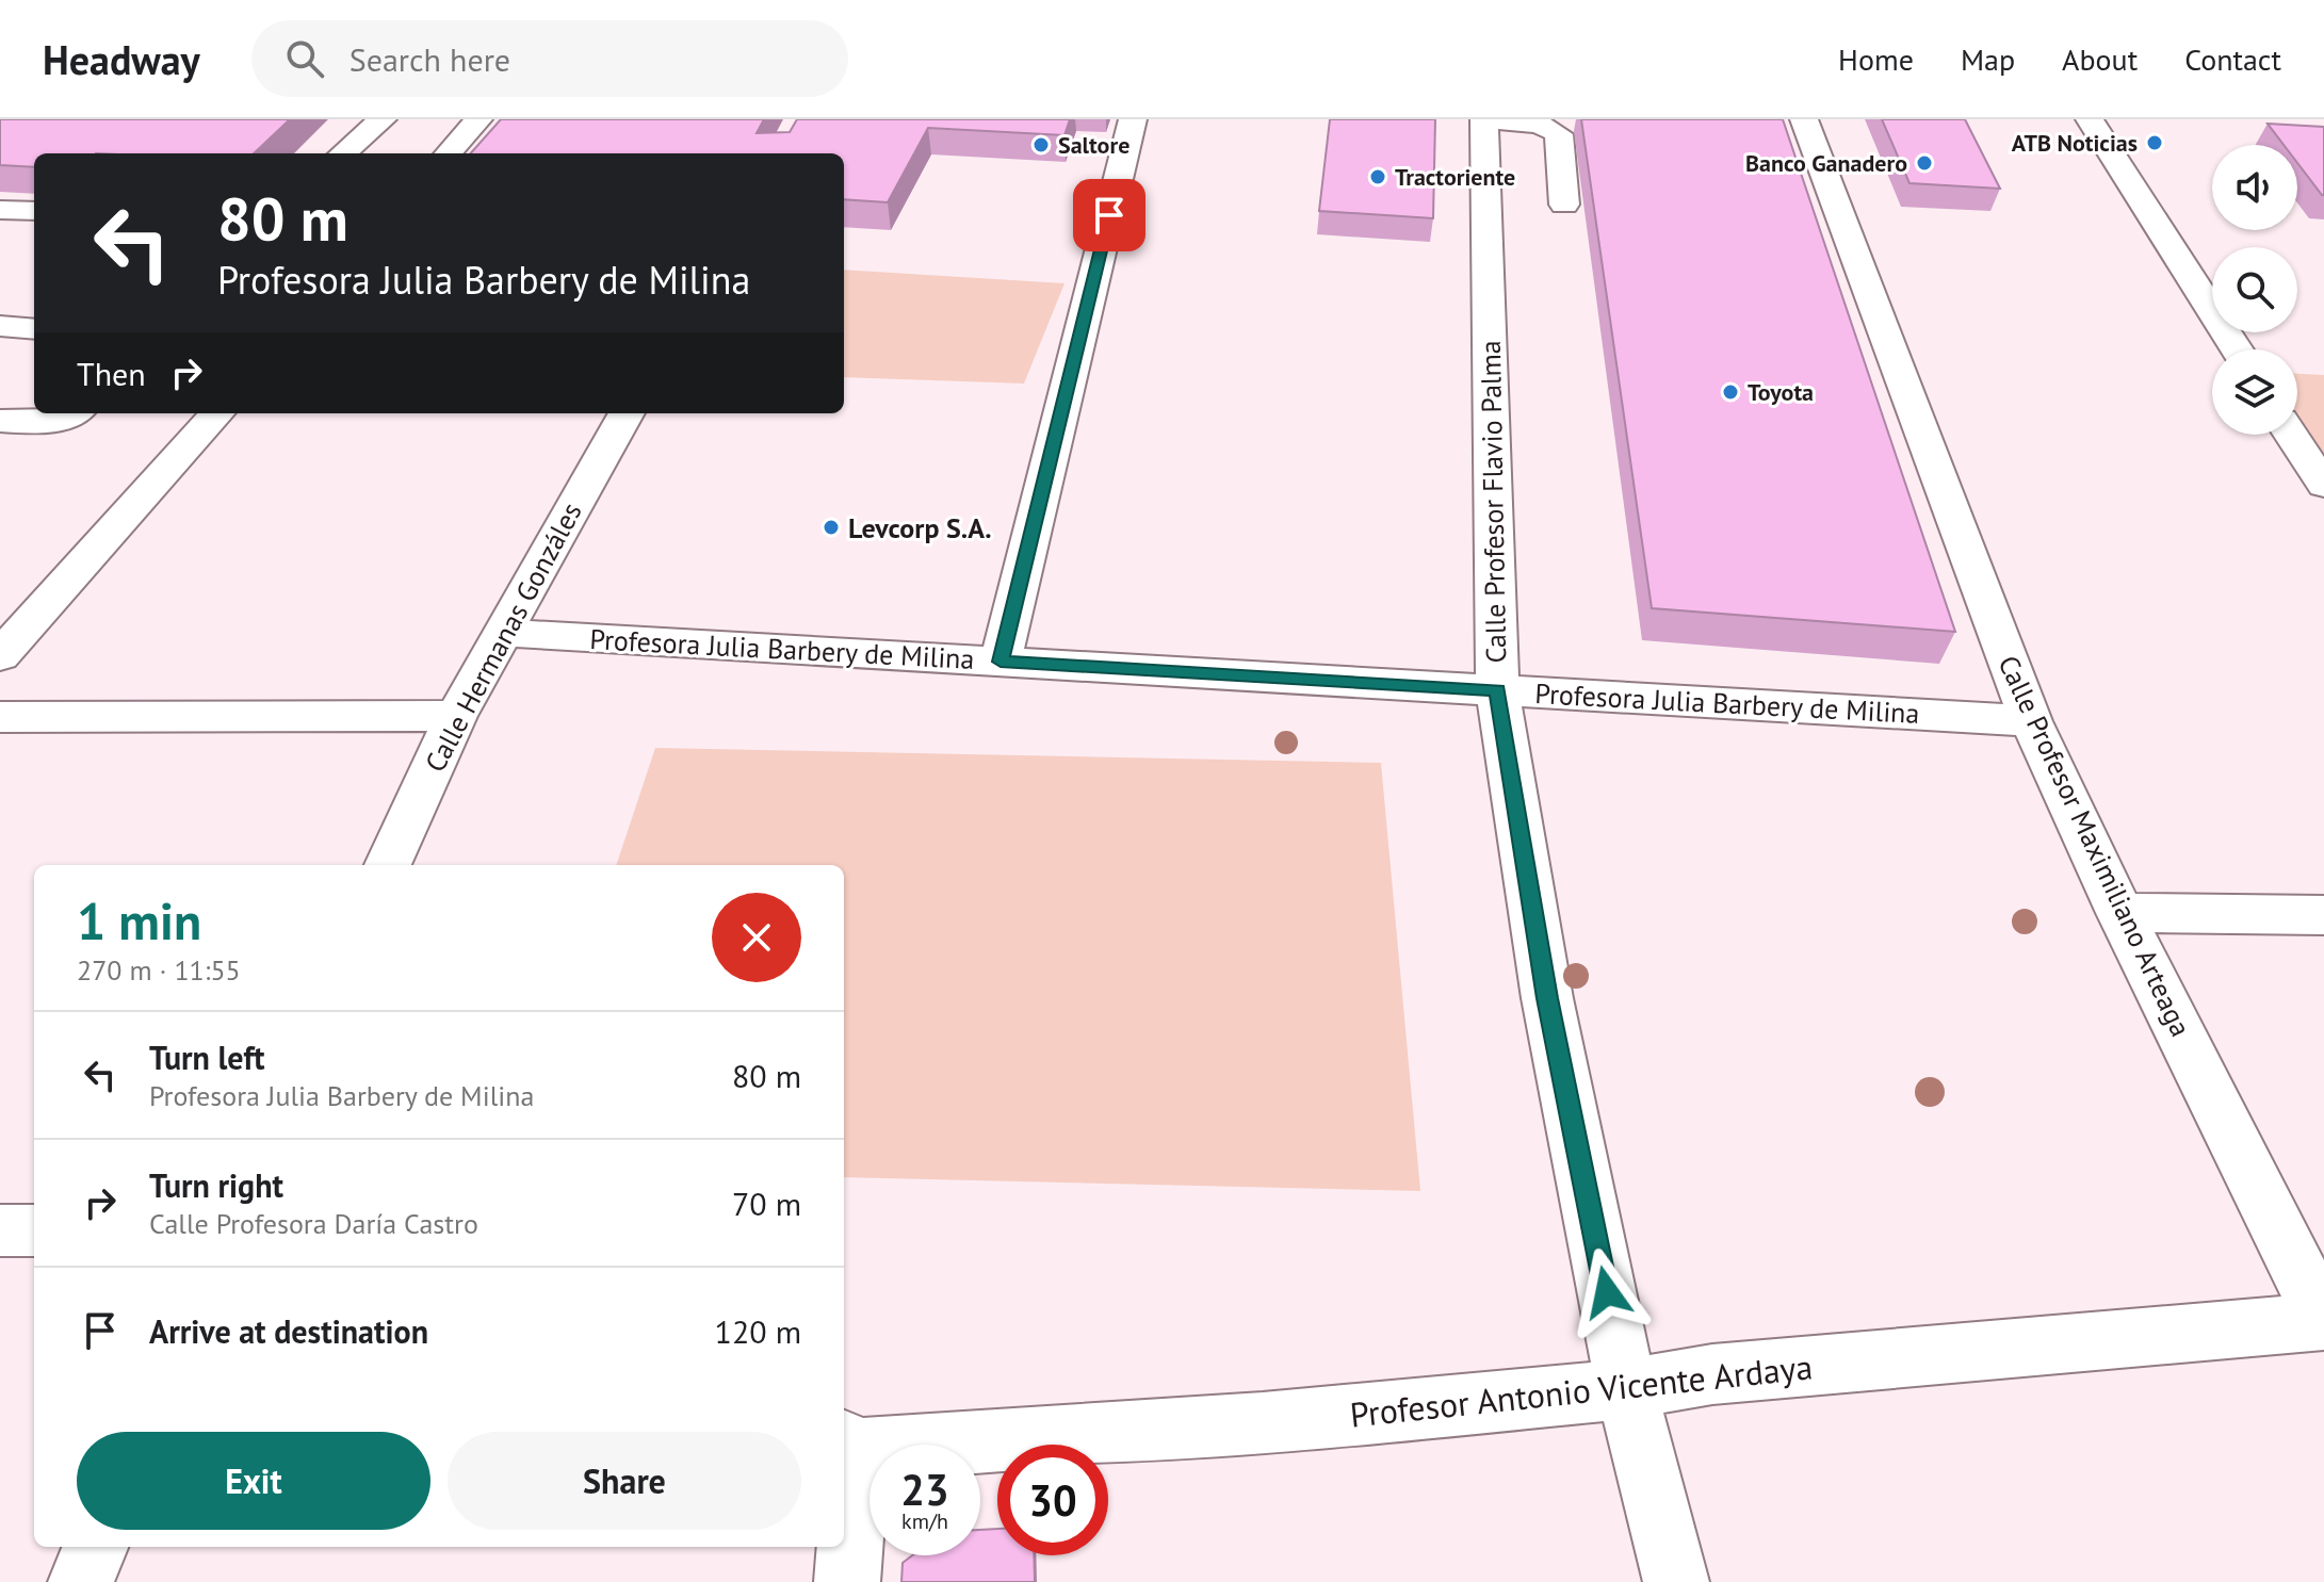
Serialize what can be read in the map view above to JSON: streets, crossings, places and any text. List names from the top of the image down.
{
  "streets": {
    "street": [
      "Calle Profesor Flavio Palma",
      "Calle Hermanas Gonzáles",
      "Profesora Julia Barbery de Milina",
      "Calle Profesor Maximiliano Arteaga",
      "Profesor Antonio Vicente Ardaya"
    ]
  },
  "crossings": [
    ["Calle Profesor Flavio Palma", "Profesora Julia Barbery de Milina"],
    ["Calle Profesor Flavio Palma", "Profesor Antonio Vicente Ardaya"],
    ["Calle Hermanas Gonzáles", "Profesora Julia Barbery de Milina"],
    ["Profesora Julia Barbery de Milina", "Calle Profesor Maximiliano Arteaga"],
    ["Calle Profesor Maximiliano Arteaga", "Profesor Antonio Vicente Ardaya"]
  ],
  "places": [
    "ATB Noticias",
    "Saltore",
    "Banco Ganadero",
    "Tractoriente",
    "Toyota",
    "Levcorp S.A."
  ],
  "page": {
    "header": "Headway",
    "search": "Search here",
    "nav": [
      "Home",
      "Map",
      "About",
      "Contact"
    ],
    "turn": ["80 m", "Profesora Julia Barbery de Milina"],
    "then": "Then",
    "heading": ["1 min", "270 m · 11:55"],
    "list": [
      {
        "name": "Turn left",
        "note": "Profesora Julia Barbery de Milina",
        "value": "80 m"
      },
      {
        "name": "Turn right",
        "note": "Calle Profesora Daría Castro",
        "value": "70 m"
      },
      {
        "name": "Arrive at destination",
        "value": "120 m"
      }
    ],
    "buttons": ["Exit", "Share"],
    "speed": "23 km/h",
    "limit": "30"
  }
}
